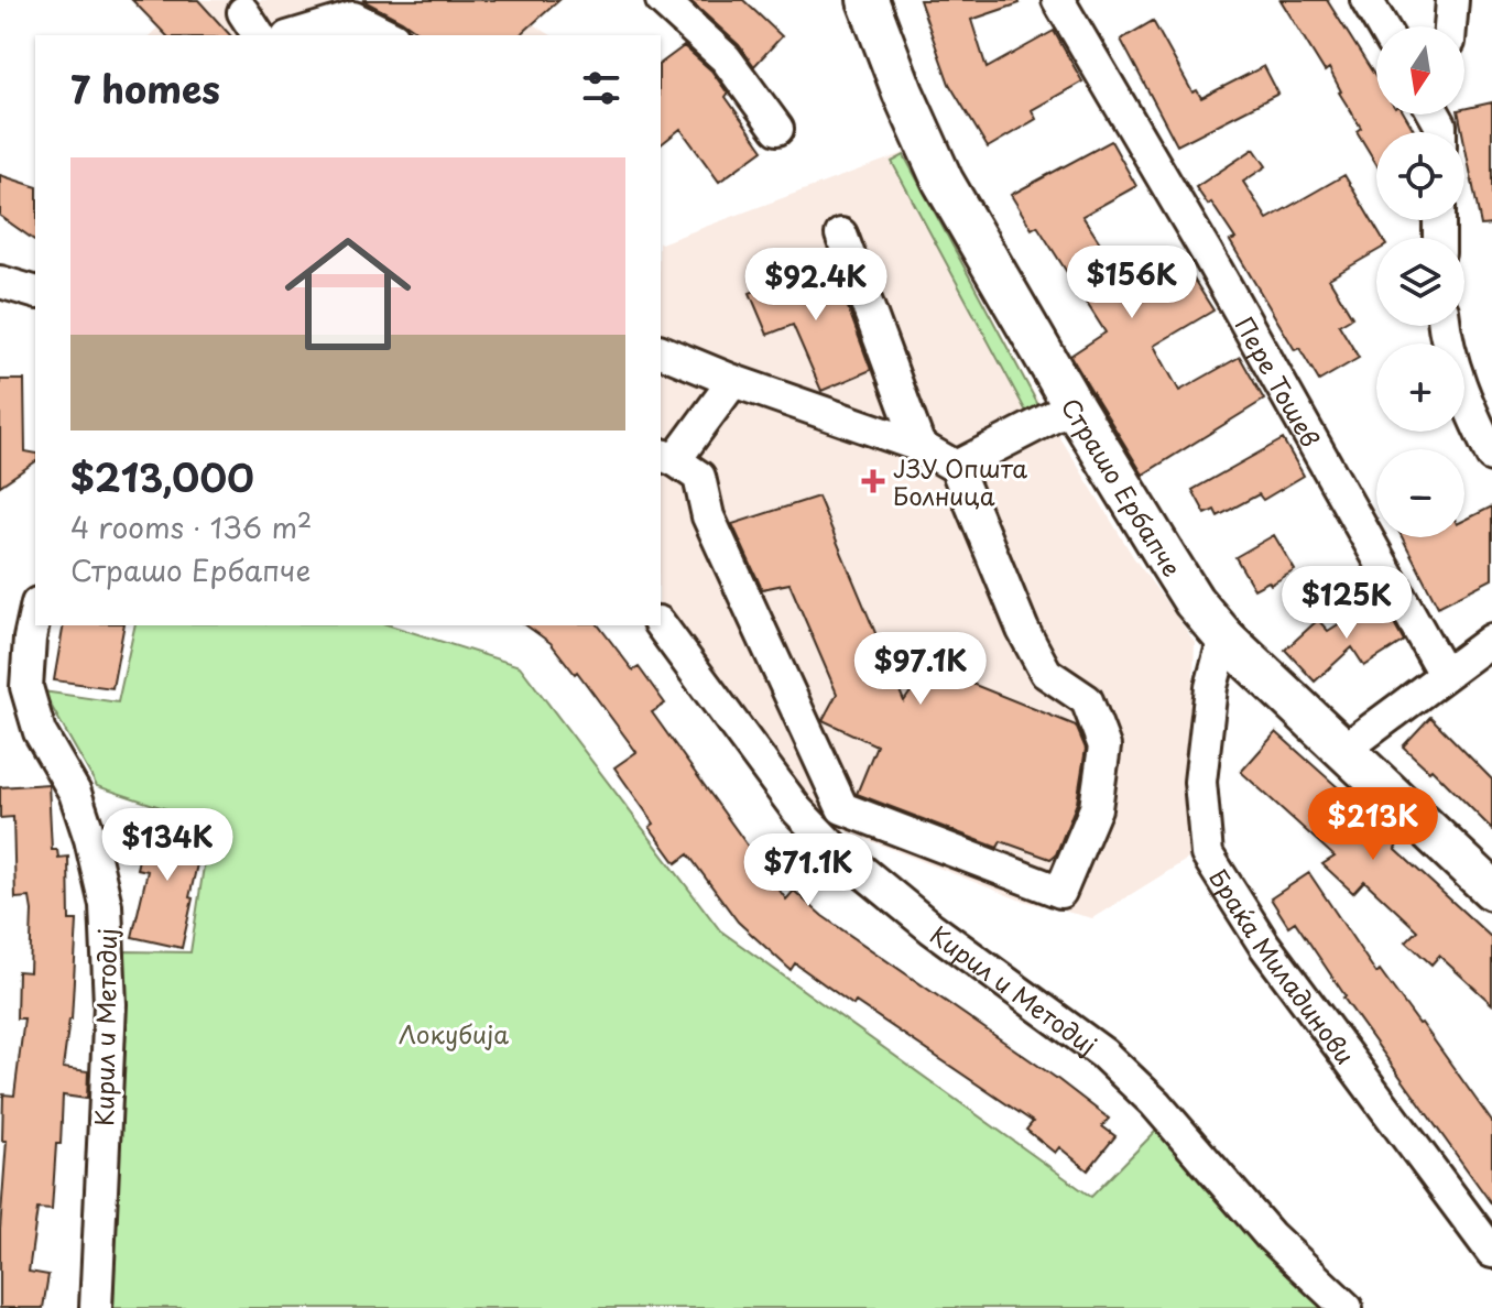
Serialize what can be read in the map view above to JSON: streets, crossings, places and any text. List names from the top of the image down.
{
  "streets": {
    "main road": ["Страшо Ербапче"],
    "street": ["Пере Тошев", "Браќа Миладинови", "Кирил и Методиј"]
  },
  "crossings": [
    ["Страшо Ербапче", "Браќа Миладинови"]
  ],
  "parks": ["Локубија"],
  "places": {
    "health": ["ЈЗУ Општа Болница"]
  },
  "north": "bottom",
  "page": {
    "map_buttons": ["+", "−"],
    "heading": "7 homes",
    "list": [
      {
        "name": "$213,000",
        "note": "4 rooms · 136 m² · Страшо Ербапче"
      }
    ],
    "price": [
      "$156K",
      "$92.4K",
      "$125K",
      "$97.1K",
      "$213K",
      "$134K",
      "$71.1K"
    ]
  }
}
